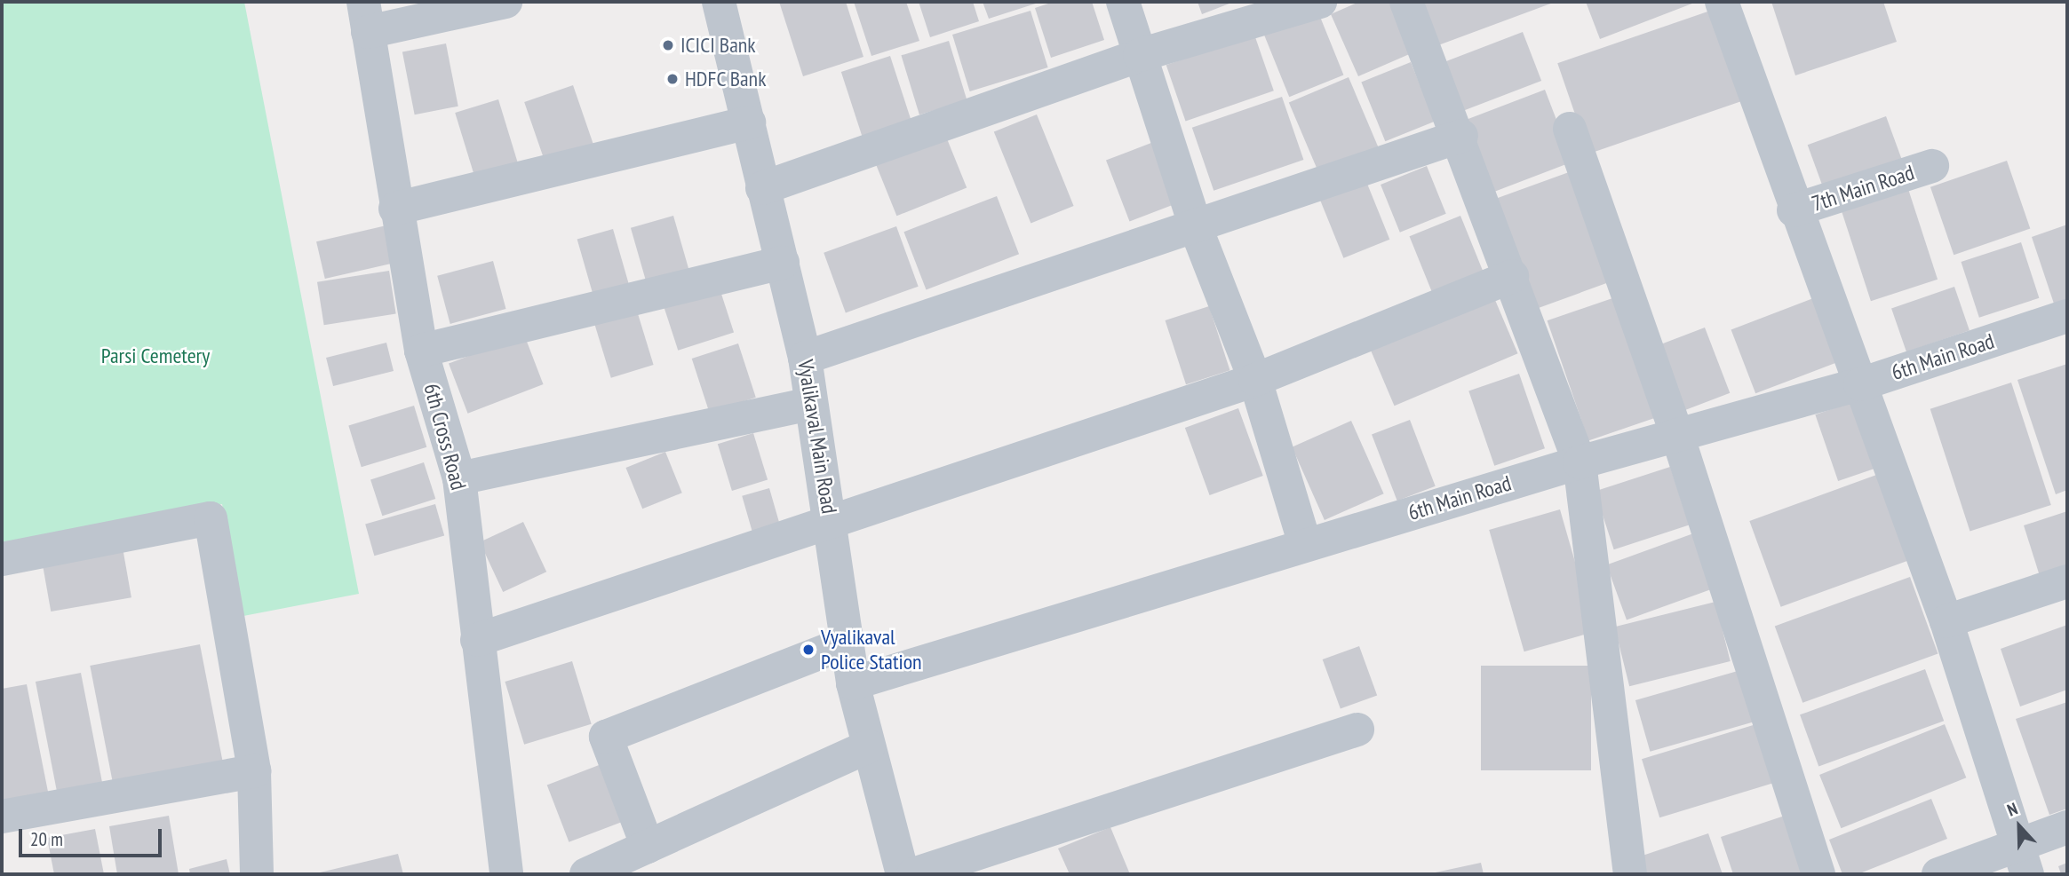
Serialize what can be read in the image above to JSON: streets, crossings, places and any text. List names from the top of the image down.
{
  "streets": {
    "street": [
      "7th Main Road",
      "6th Main Road",
      "6th Cross Road",
      "Vyalikaval Main Road"
    ]
  },
  "crossings": [
    ["6th Main Road", "Vyalikaval Main Road"]
  ],
  "parks": ["Parsi Cemetery"],
  "places": ["ICICI Bank", "HDFC Bank", "Vyalikaval Police Station"],
  "scale_bar": "20 m",
  "north": "top"
}
